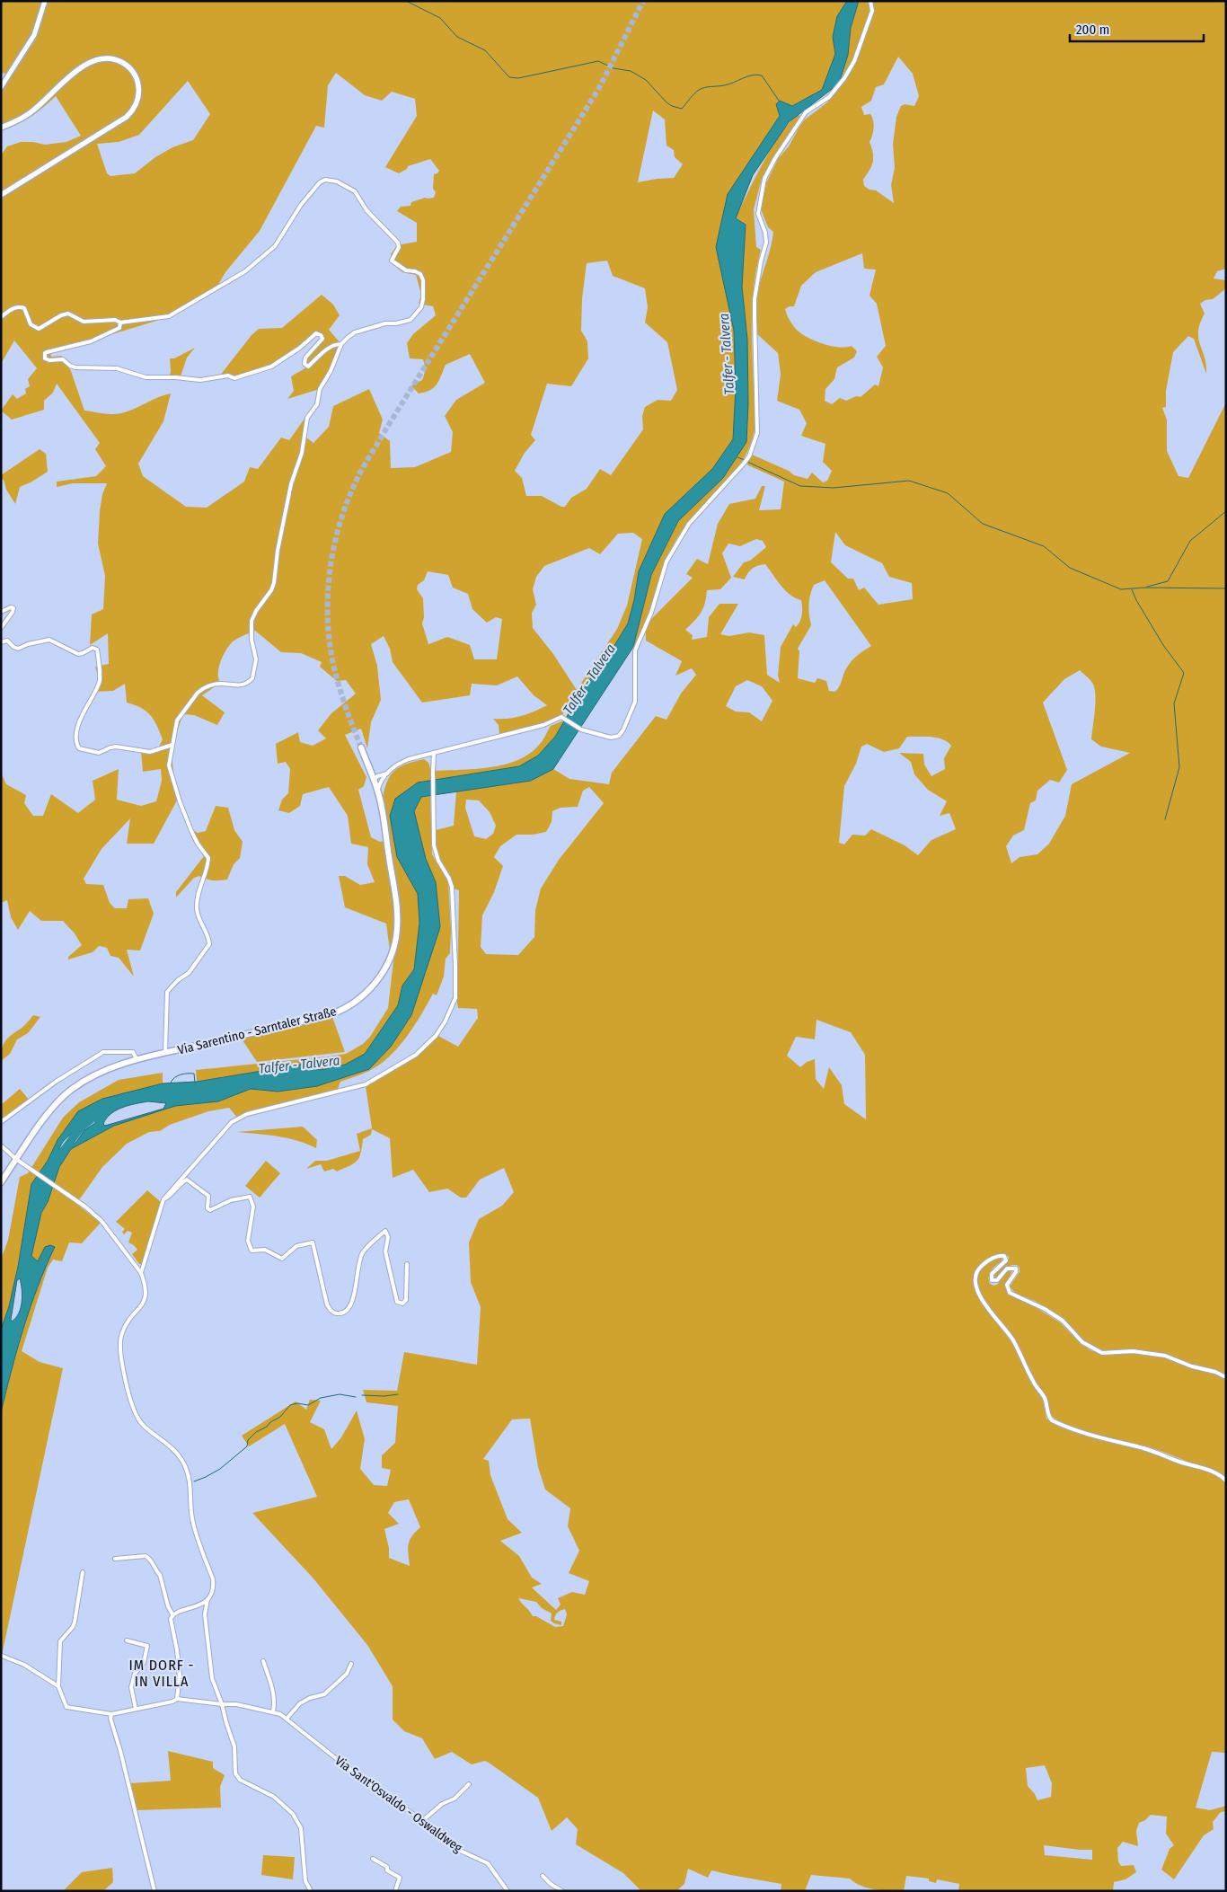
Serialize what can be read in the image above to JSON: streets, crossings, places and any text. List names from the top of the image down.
{
  "streets": {
    "main road": ["Via Sarentino - Sarntaler Straße"],
    "street": ["Via Sant'Osvaldo - Oswaldweg"]
  },
  "districts": ["IM DORF - IN VILLA"],
  "water": ["Talfer - Talvera"],
  "scale_bar": "200 m"
}
